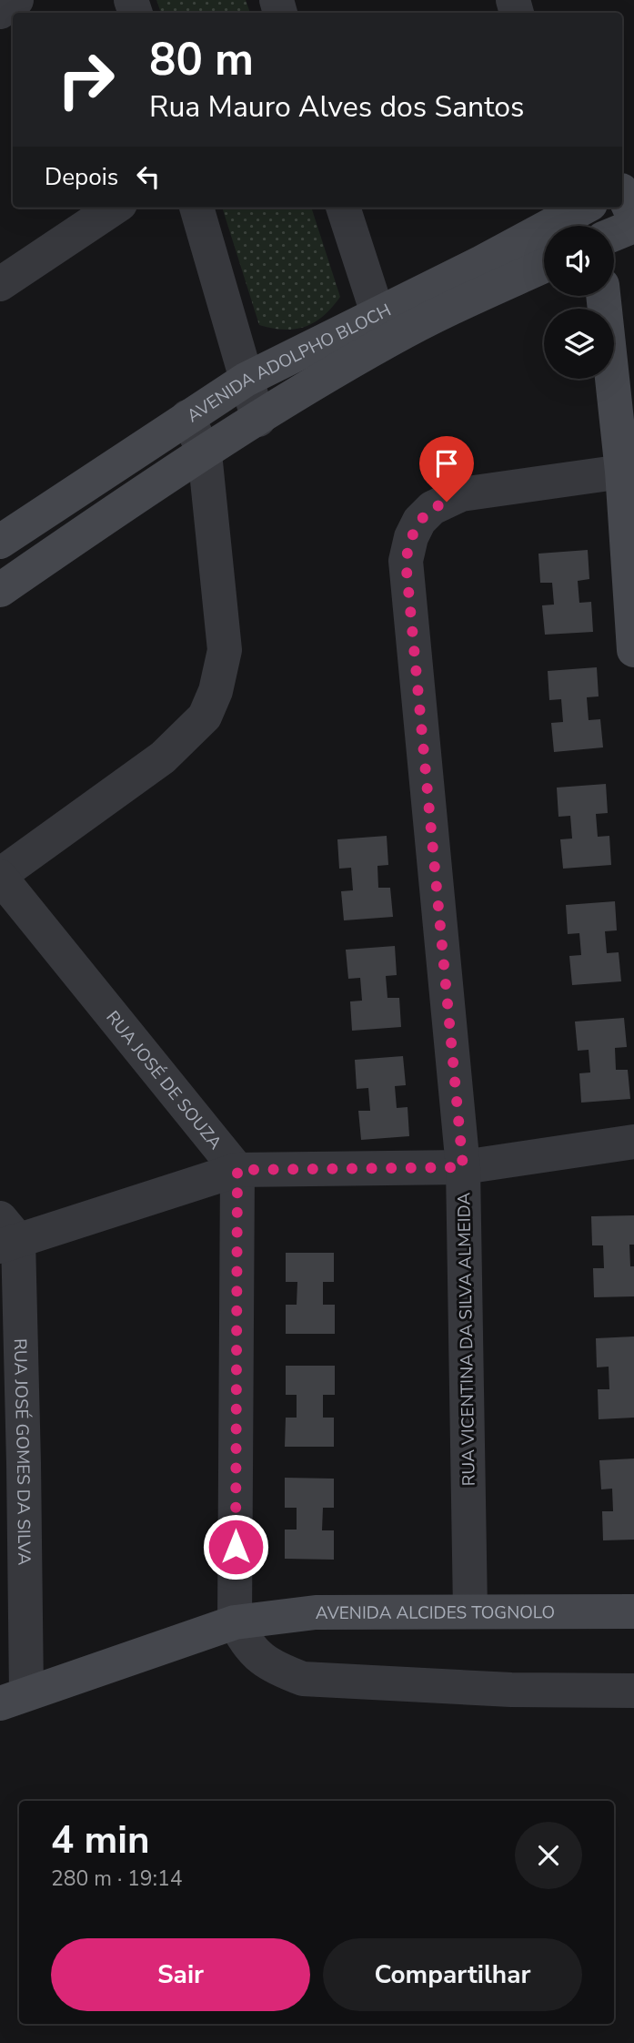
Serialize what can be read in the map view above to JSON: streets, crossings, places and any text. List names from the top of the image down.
{
  "streets": {
    "street": [
      "AVENIDA ADOLPHO BLOCH",
      "RUA JOSÉ DE SOUZA",
      "RUA VICENTINA DA SILVA ALMEIDA",
      "RUA JOSÉ GOMES DA SILVA",
      "AVENIDA ALCIDES TOGNOLO"
    ]
  },
  "crossings": [
    ["RUA VICENTINA DA SILVA ALMEIDA", "AVENIDA ALCIDES TOGNOLO"],
    ["RUA JOSÉ GOMES DA SILVA", "AVENIDA ALCIDES TOGNOLO"]
  ],
  "page": {
    "turn": ["80 m", "Rua Mauro Alves dos Santos"],
    "then": "Depois",
    "heading": ["4 min", "280 m · 19:14"],
    "buttons": ["Sair", "Compartilhar"]
  }
}
